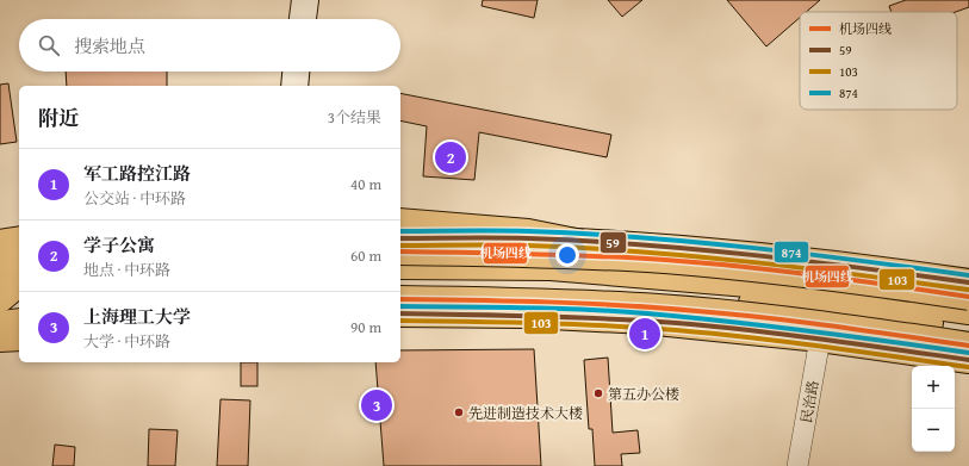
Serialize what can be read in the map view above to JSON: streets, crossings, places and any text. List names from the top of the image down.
{
  "streets": {
    "street": ["民治路"]
  },
  "places": ["第五办公楼", "先进制造技术大楼"],
  "lines": [
    "transit line 874",
    "transit line 59",
    "transit line 103",
    "transit line 机场四线"
  ],
  "legend": [
    "机场四线",
    "59",
    "103",
    "874"
  ],
  "page": {
    "search": "搜索地点",
    "heading": ["附近", "3个结果"],
    "pins": ["2", "1", "3"],
    "list": [
      {
        "mark": "1",
        "name": "军工路控江路",
        "note": "公交站 · 中环路",
        "value": "40 m"
      },
      {
        "mark": "2",
        "name": "学子公寓",
        "note": "地点 · 中环路",
        "value": "60 m"
      },
      {
        "mark": "3",
        "name": "上海理工大学",
        "note": "大学 · 中环路",
        "value": "90 m"
      }
    ],
    "map_buttons": ["+", "−"]
  }
}
